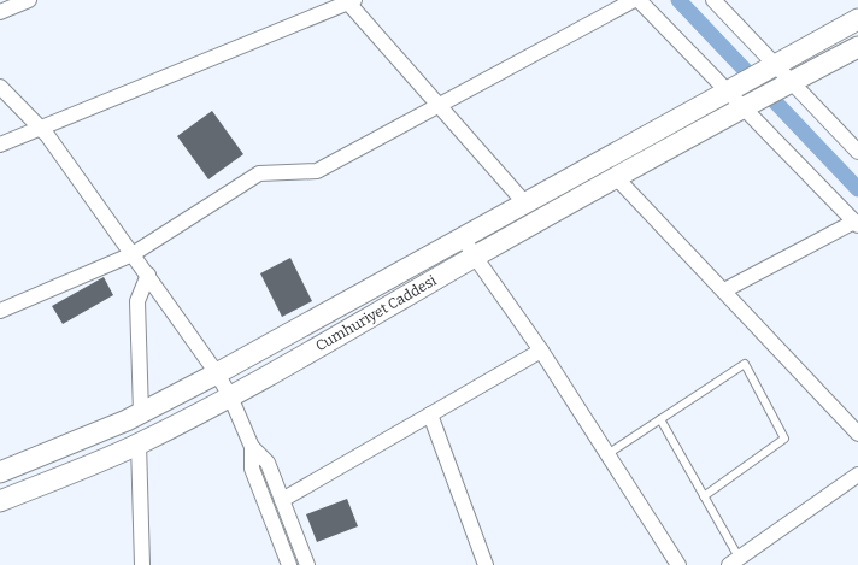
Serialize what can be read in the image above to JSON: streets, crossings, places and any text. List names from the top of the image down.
{
  "streets": {
    "street": ["Cumhuriyet Caddesi"]
  }
}
